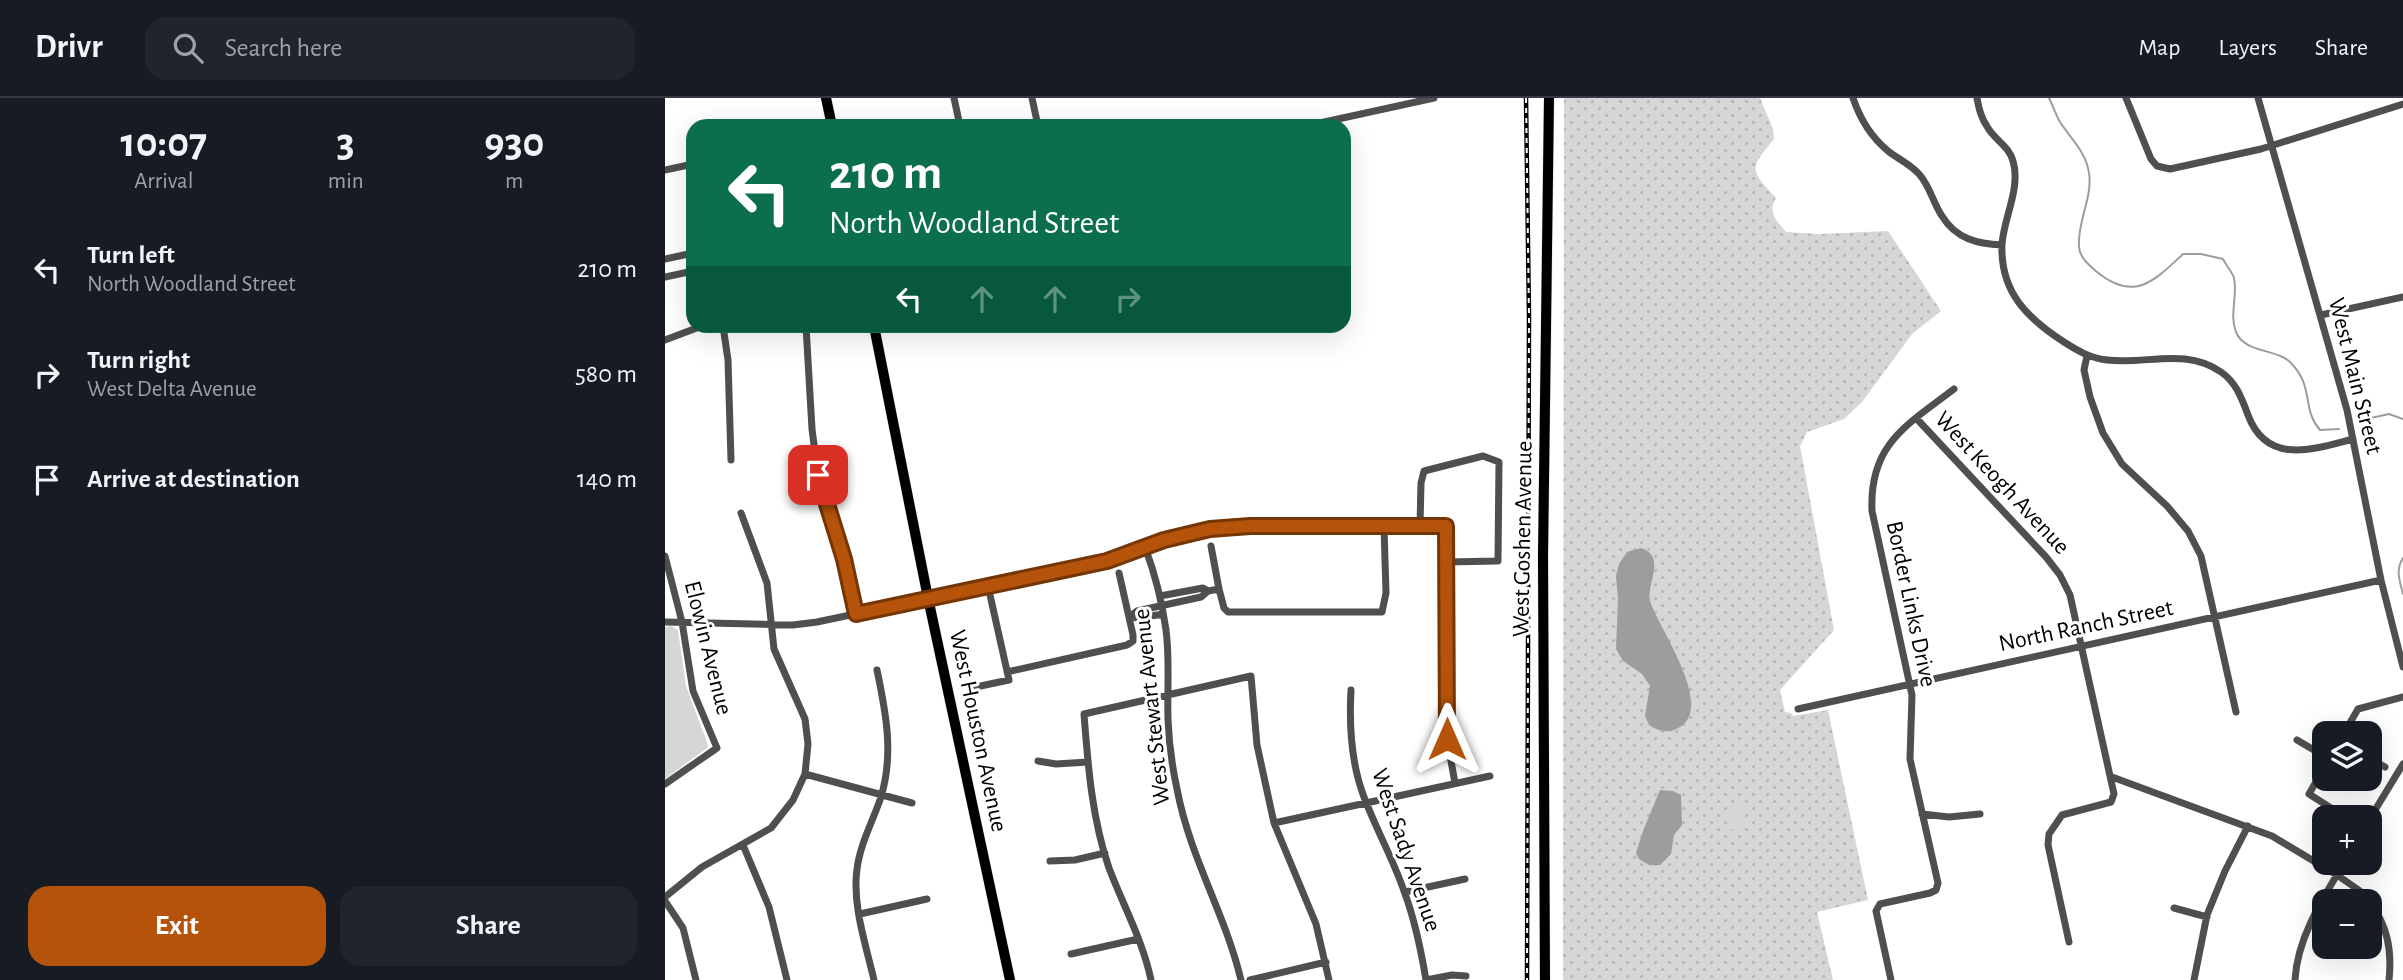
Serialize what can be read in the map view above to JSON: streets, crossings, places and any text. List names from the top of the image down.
{
  "streets": {
    "main road": ["West Goshen Avenue", "West Houston Avenue"],
    "street": [
      "West Main Street",
      "West Keogh Avenue",
      "Border Links Drive",
      "North Ranch Street",
      "Elowin Avenue",
      "West Stewart Avenue",
      "West Sady Avenue"
    ]
  },
  "crossings": [
    ["West Main Street", "North Ranch Street"],
    ["West Keogh Avenue", "Border Links Drive"],
    ["West Keogh Avenue", "North Ranch Street"],
    ["Border Links Drive", "North Ranch Street"]
  ],
  "page": {
    "header": "Drivr",
    "search": "Search here",
    "nav": ["Map", "Layers", "Share"],
    "eta": [
      "10:07",
      "Arrival",
      "3",
      "min",
      "930",
      "m"
    ],
    "turn": ["210 m", "North Woodland Street"],
    "list": [
      {
        "name": "Turn left",
        "note": "North Woodland Street",
        "value": "210 m"
      },
      {
        "name": "Turn right",
        "note": "West Delta Avenue",
        "value": "580 m"
      },
      {
        "name": "Arrive at destination",
        "value": "140 m"
      }
    ],
    "map_buttons": ["+", "−"],
    "buttons": ["Exit", "Share"]
  }
}
